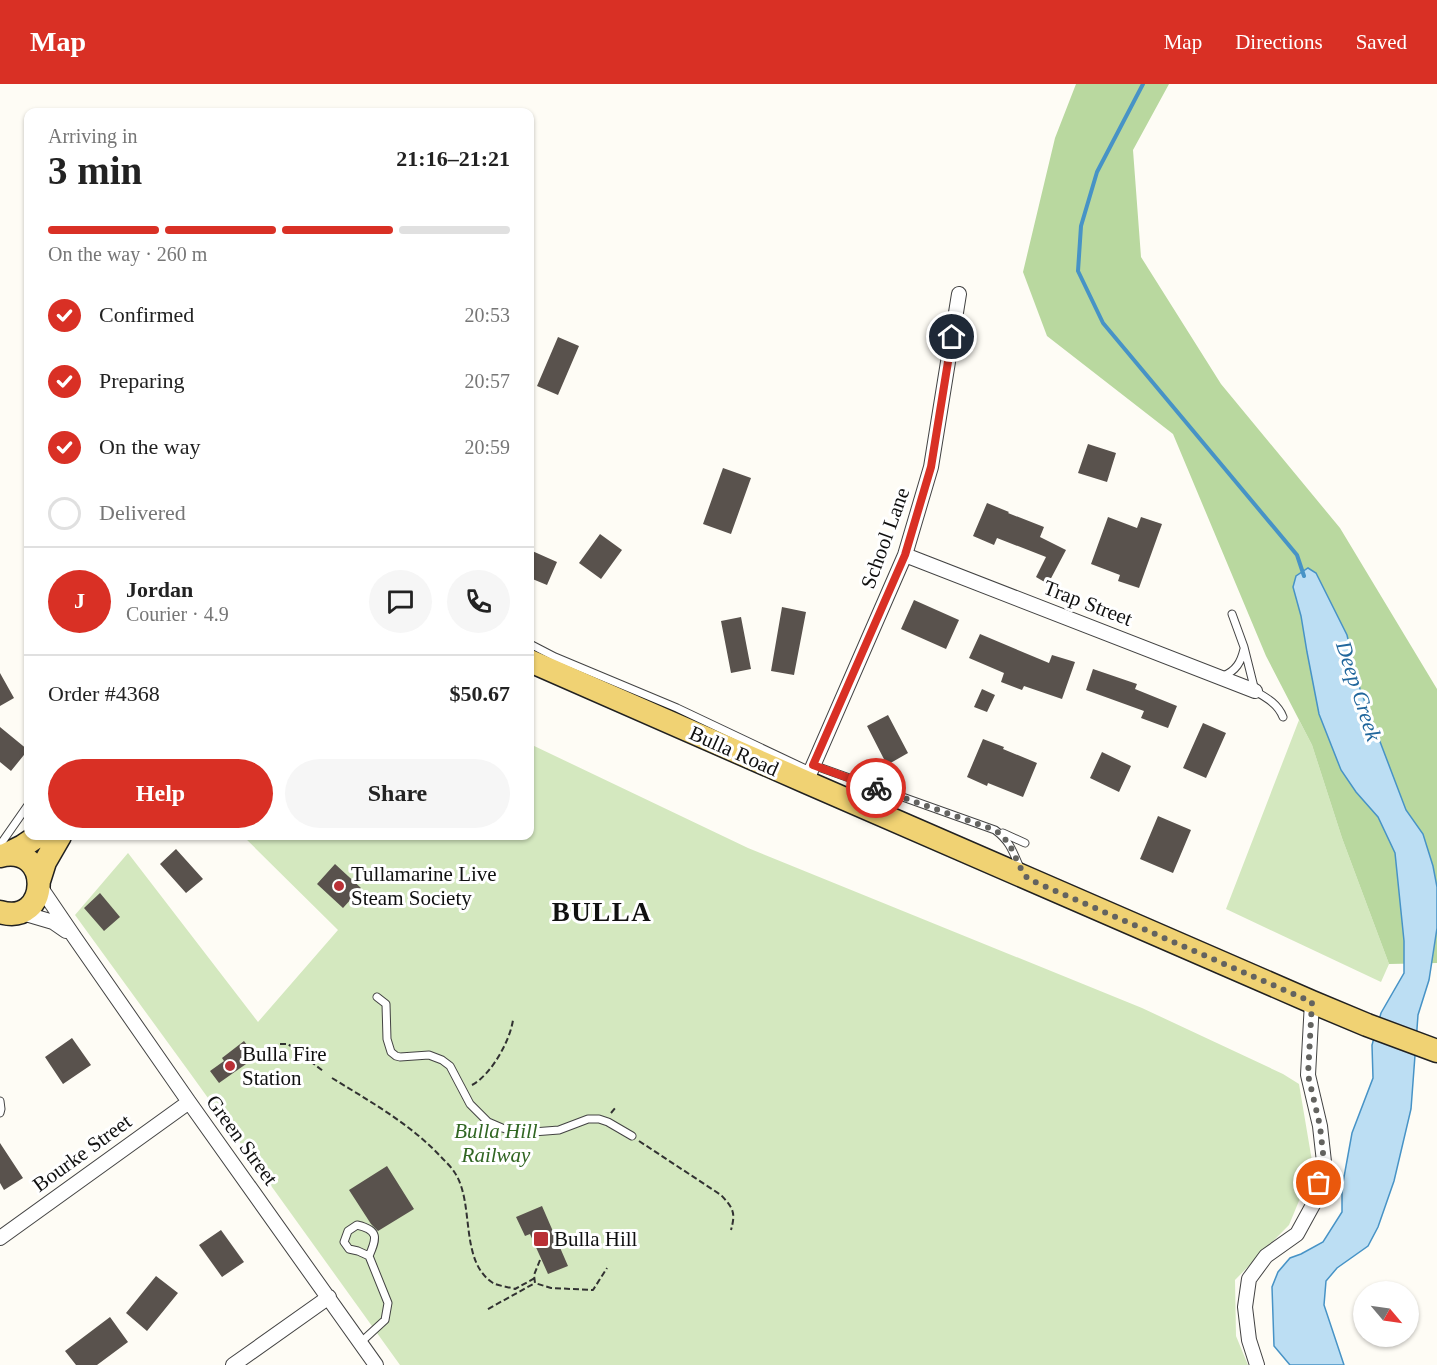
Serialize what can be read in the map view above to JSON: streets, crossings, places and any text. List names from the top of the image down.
{
  "streets": {
    "main road": ["Bulla Road"],
    "street": [
      "School Lane",
      "Trap Street",
      "Green Street",
      "Bourke Street"
    ]
  },
  "crossings": [
    ["School Lane", "Trap Street"],
    ["School Lane", "Bulla Road"],
    ["Green Street", "Bourke Street"]
  ],
  "districts": ["BULLA"],
  "water": ["Deep Creek"],
  "parks": ["Bulla Hill Railway"],
  "places": {
    "other": ["Tullamarine Live Steam Society", "Bulla Fire Station"],
    "transit": ["Bulla Hill"]
  },
  "north": "bottom right",
  "page": {
    "header": "Map",
    "nav": ["Map", "Directions", "Saved"],
    "heading": ["3 min", "Arriving in", "21:16–21:21"],
    "panel": [
      "Jordan",
      "Courier · 4.9",
      "Order #4368",
      "$50.67"
    ],
    "bar": "On the way · 260 m",
    "list": [
      ["Confirmed", "20:53"],
      ["Preparing", "20:57"],
      ["On the way", "20:59"],
      "Delivered"
    ],
    "round": "J",
    "buttons": ["Help", "Share"]
  }
}
